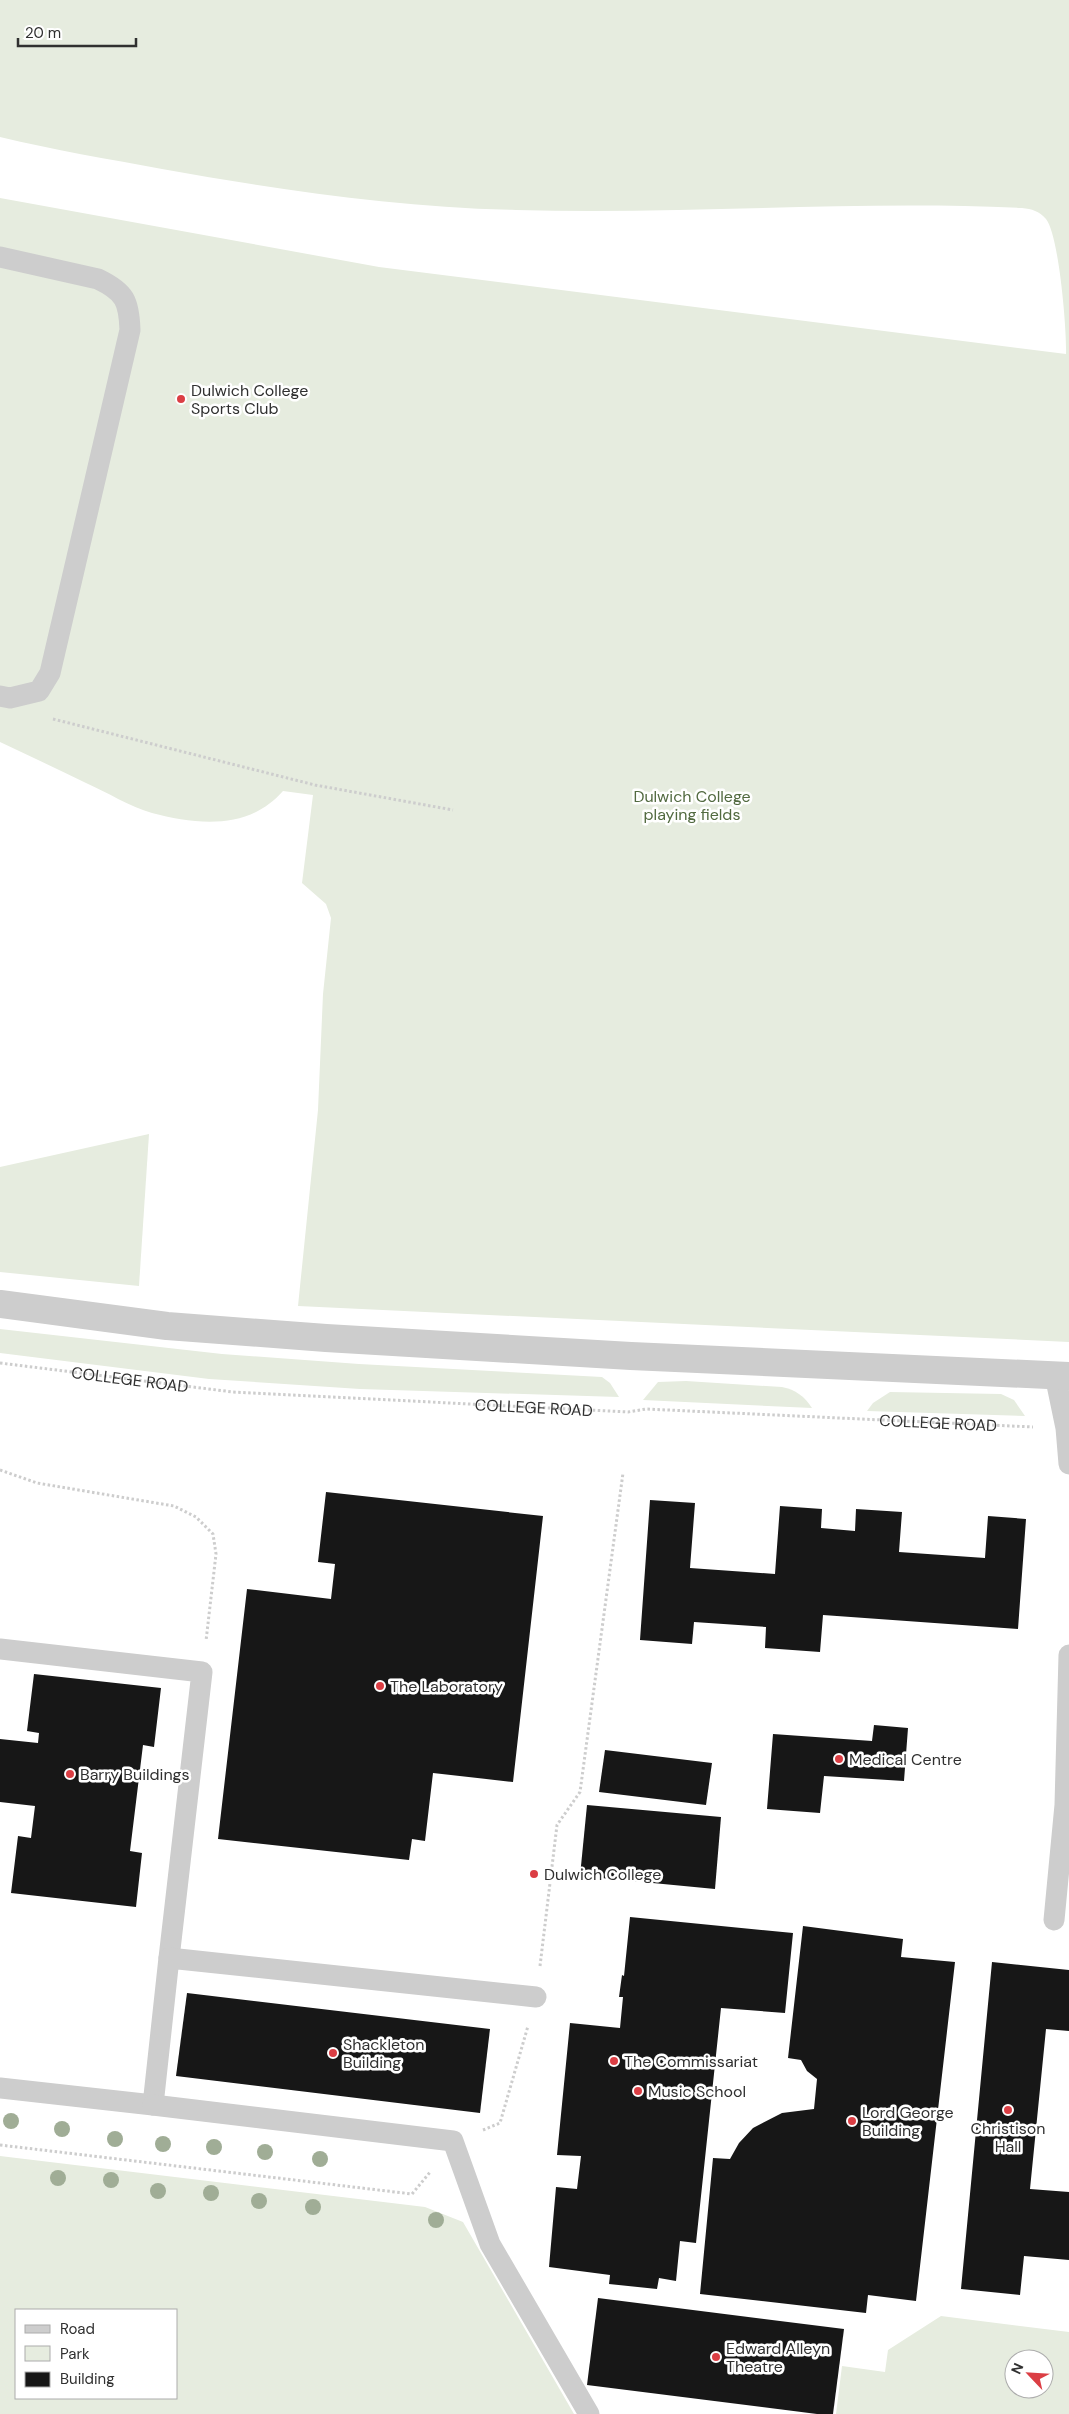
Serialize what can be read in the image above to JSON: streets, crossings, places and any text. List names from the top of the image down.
{
  "streets": {
    "path": ["COLLEGE ROAD"]
  },
  "parks": ["Dulwich College playing fields"],
  "places": [
    "Dulwich College Sports Club",
    "The Laboratory",
    "Medical Centre",
    "Barry Buildings",
    "Dulwich College",
    "Shackleton Building",
    "The Commissariat",
    "Music School",
    "Christison Hall",
    "Lord George Building",
    "Edward Alleyn Theatre"
  ],
  "legend": ["Road", "Park", "Building"],
  "scale_bar": "20 m",
  "north": "top left"
}
